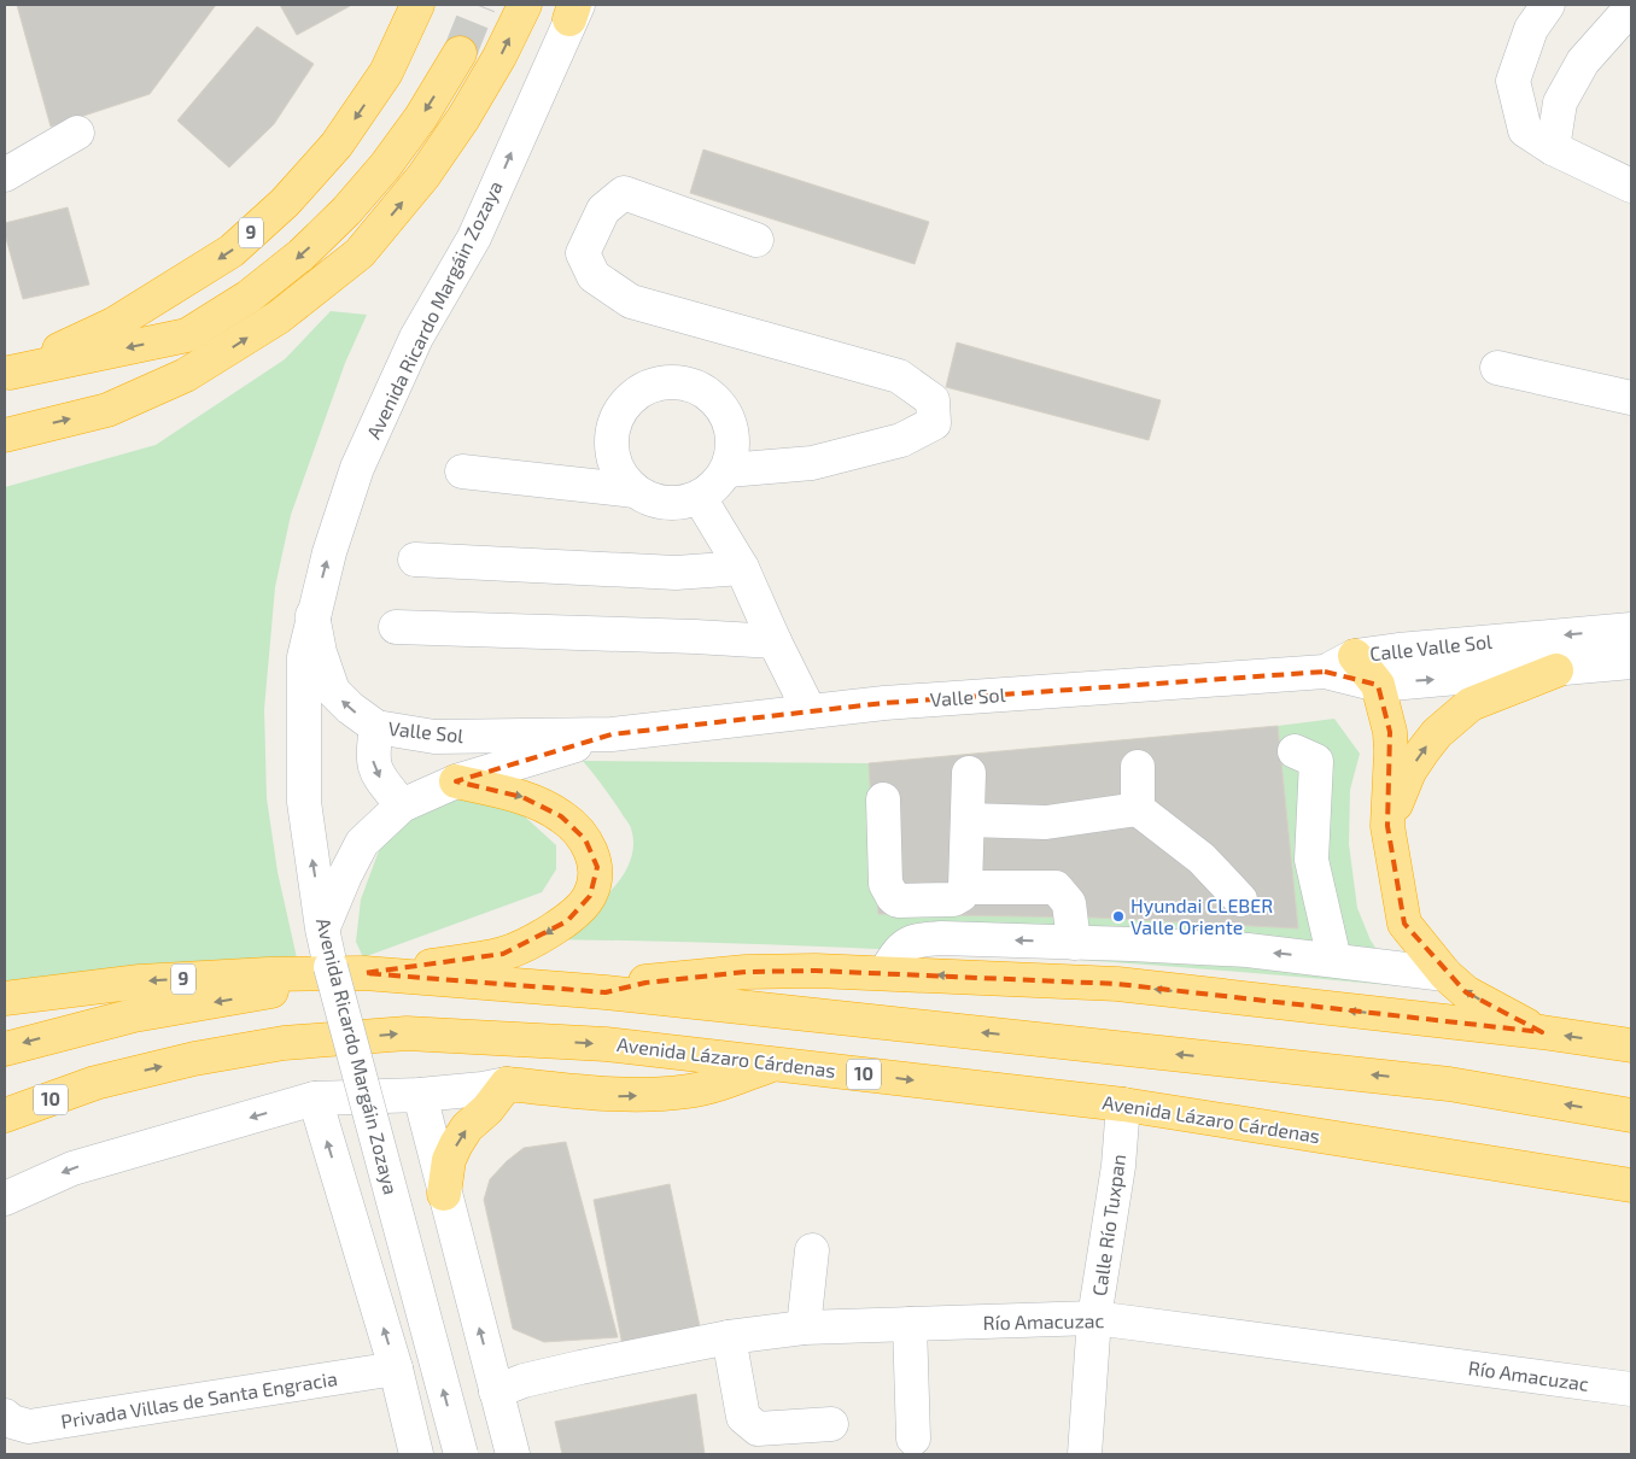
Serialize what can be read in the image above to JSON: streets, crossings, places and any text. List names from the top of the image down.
{
  "streets": {
    "highway": ["9", "Avenida Lázaro Cárdenas", "10"],
    "street": [
      "Avenida Ricardo Margáin Zozaya",
      "Calle Valle Sol",
      "Valle Sol",
      "Calle Río Tuxpan",
      "Río Amacuzac",
      "Privada Villas de Santa Engracia"
    ]
  },
  "crossings": [
    ["Avenida Ricardo Margáin Zozaya", "Valle Sol"],
    ["Calle Valle Sol", "Valle Sol"],
    ["Avenida Lázaro Cárdenas", "Calle Río Tuxpan"],
    ["Calle Río Tuxpan", "Río Amacuzac"]
  ],
  "places": ["Hyundai CLEBER Valle Oriente"]
}
